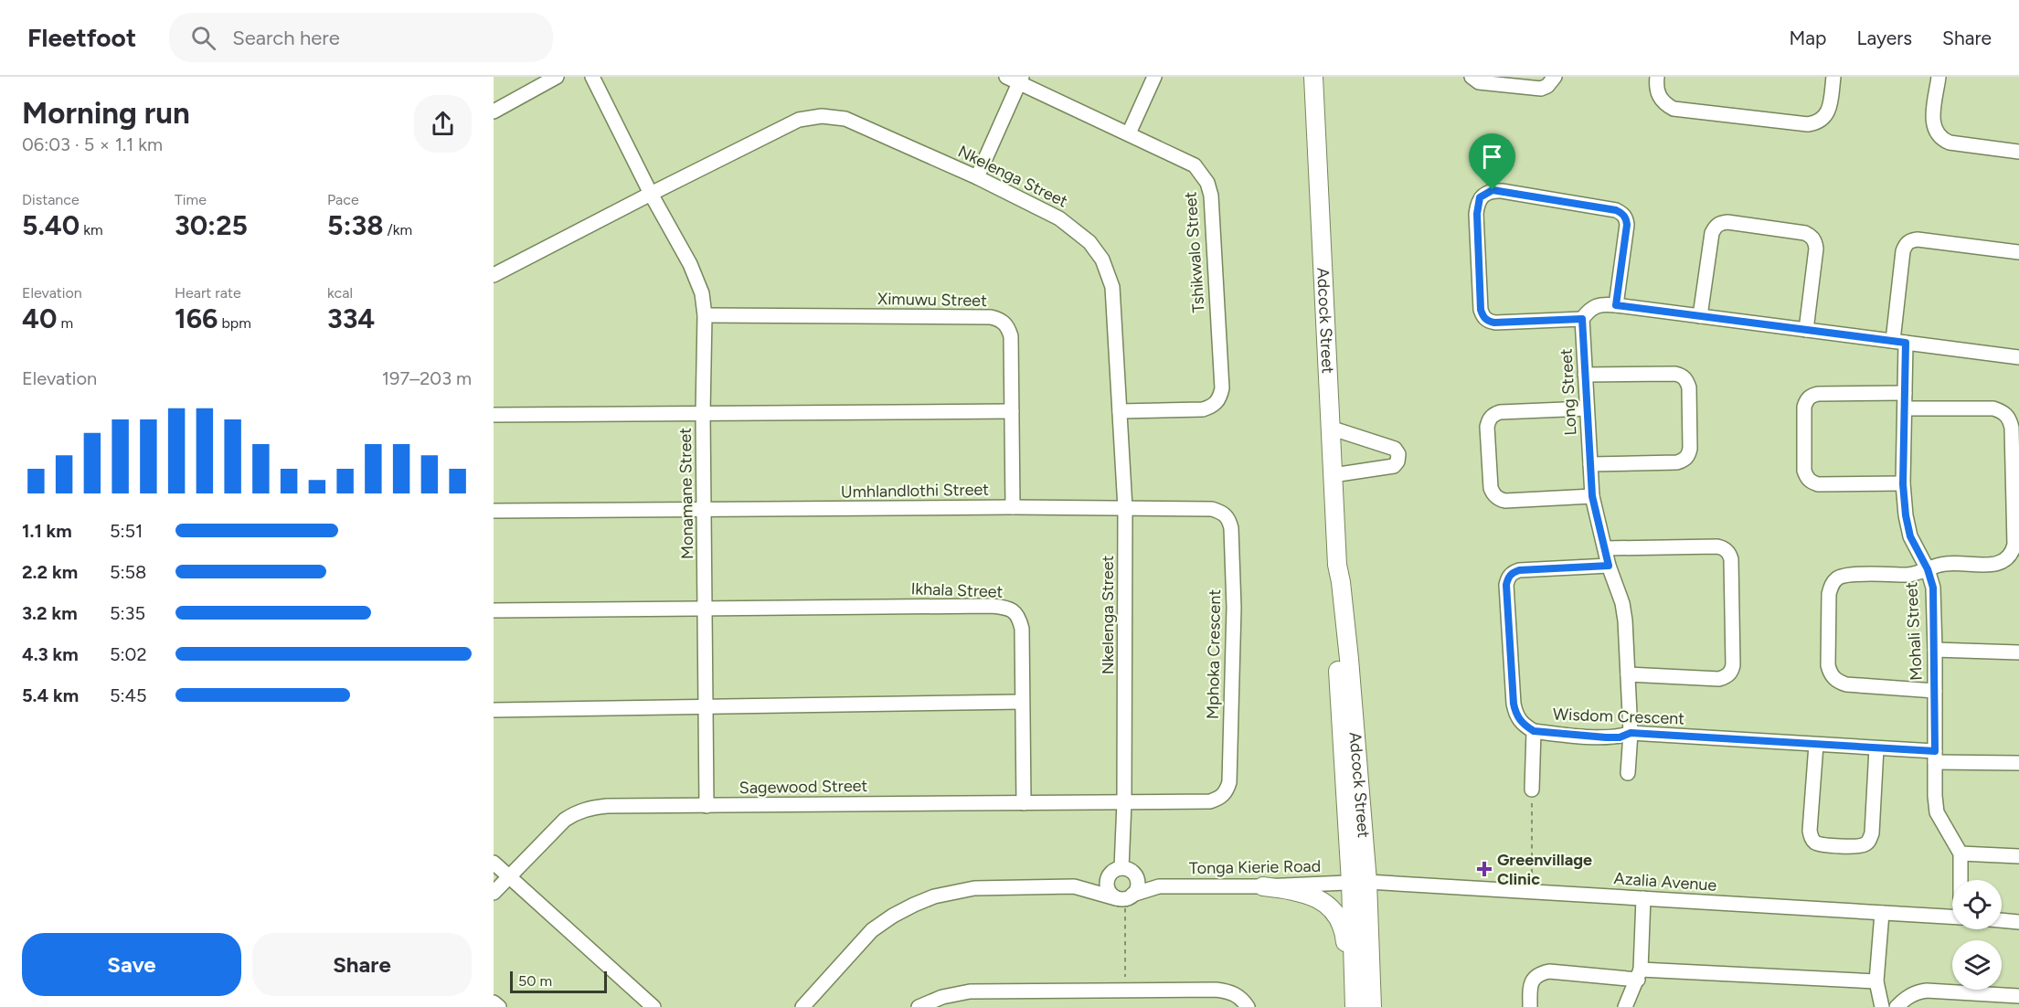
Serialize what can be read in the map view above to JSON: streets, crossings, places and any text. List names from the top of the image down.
{
  "streets": {
    "main road": ["Adcock Street"],
    "street": [
      "Nkelenga Street",
      "Tshikwalo Street",
      "Ximuwu Street",
      "Long Street",
      "Umhlandlothi Street",
      "Monamane Street",
      "Ikhala Street",
      "Mohali Street",
      "Mphoka Crescent",
      "Wisdom Crescent",
      "Sagewood Street",
      "Tonga Kierie Road",
      "Azalia Avenue"
    ]
  },
  "crossings": [
    ["Nkelenga Street", "Tshikwalo Street"],
    ["Nkelenga Street", "Umhlandlothi Street"],
    ["Nkelenga Street", "Monamane Street"],
    ["Nkelenga Street", "Mphoka Crescent"],
    ["Nkelenga Street", "Sagewood Street"],
    ["Nkelenga Street", "Tonga Kierie Road"],
    ["Ximuwu Street", "Umhlandlothi Street"],
    ["Ximuwu Street", "Monamane Street"],
    ["Adcock Street", "Tonga Kierie Road"],
    ["Adcock Street", "Azalia Avenue"],
    ["Long Street", "Wisdom Crescent"],
    ["Umhlandlothi Street", "Monamane Street"],
    ["Umhlandlothi Street", "Mphoka Crescent"],
    ["Monamane Street", "Ikhala Street"],
    ["Monamane Street", "Sagewood Street"],
    ["Ikhala Street", "Sagewood Street"],
    ["Mohali Street", "Wisdom Crescent"],
    ["Mphoka Crescent", "Sagewood Street"],
    ["Tonga Kierie Road", "Azalia Avenue"]
  ],
  "places": {
    "health": ["Greenvillage Clinic"]
  },
  "scale_bar": "50 m",
  "page": {
    "header": "Fleetfoot",
    "search": "Search here",
    "nav": ["Map", "Layers", "Share"],
    "heading": ["Morning run", "06:03 · 5 × 1.1 km"],
    "stats": [
      ["Distance", "5.40 km"],
      ["Time", "30:25"],
      ["Pace", "5:38 /km"],
      ["Elevation", "40 m"],
      ["Heart rate", "166 bpm"],
      ["kcal", "334"]
    ],
    "chart": ["Elevation", "197–203 m"],
    "list": [
      {
        "name": "1.1 km",
        "note": "5:51"
      },
      {
        "name": "2.2 km",
        "note": "5:58"
      },
      {
        "name": "3.2 km",
        "note": "5:35"
      },
      {
        "name": "4.3 km",
        "note": "5:02"
      },
      {
        "name": "5.4 km",
        "note": "5:45"
      }
    ],
    "buttons": ["Save", "Share"],
    "scale": "50 m"
  }
}
